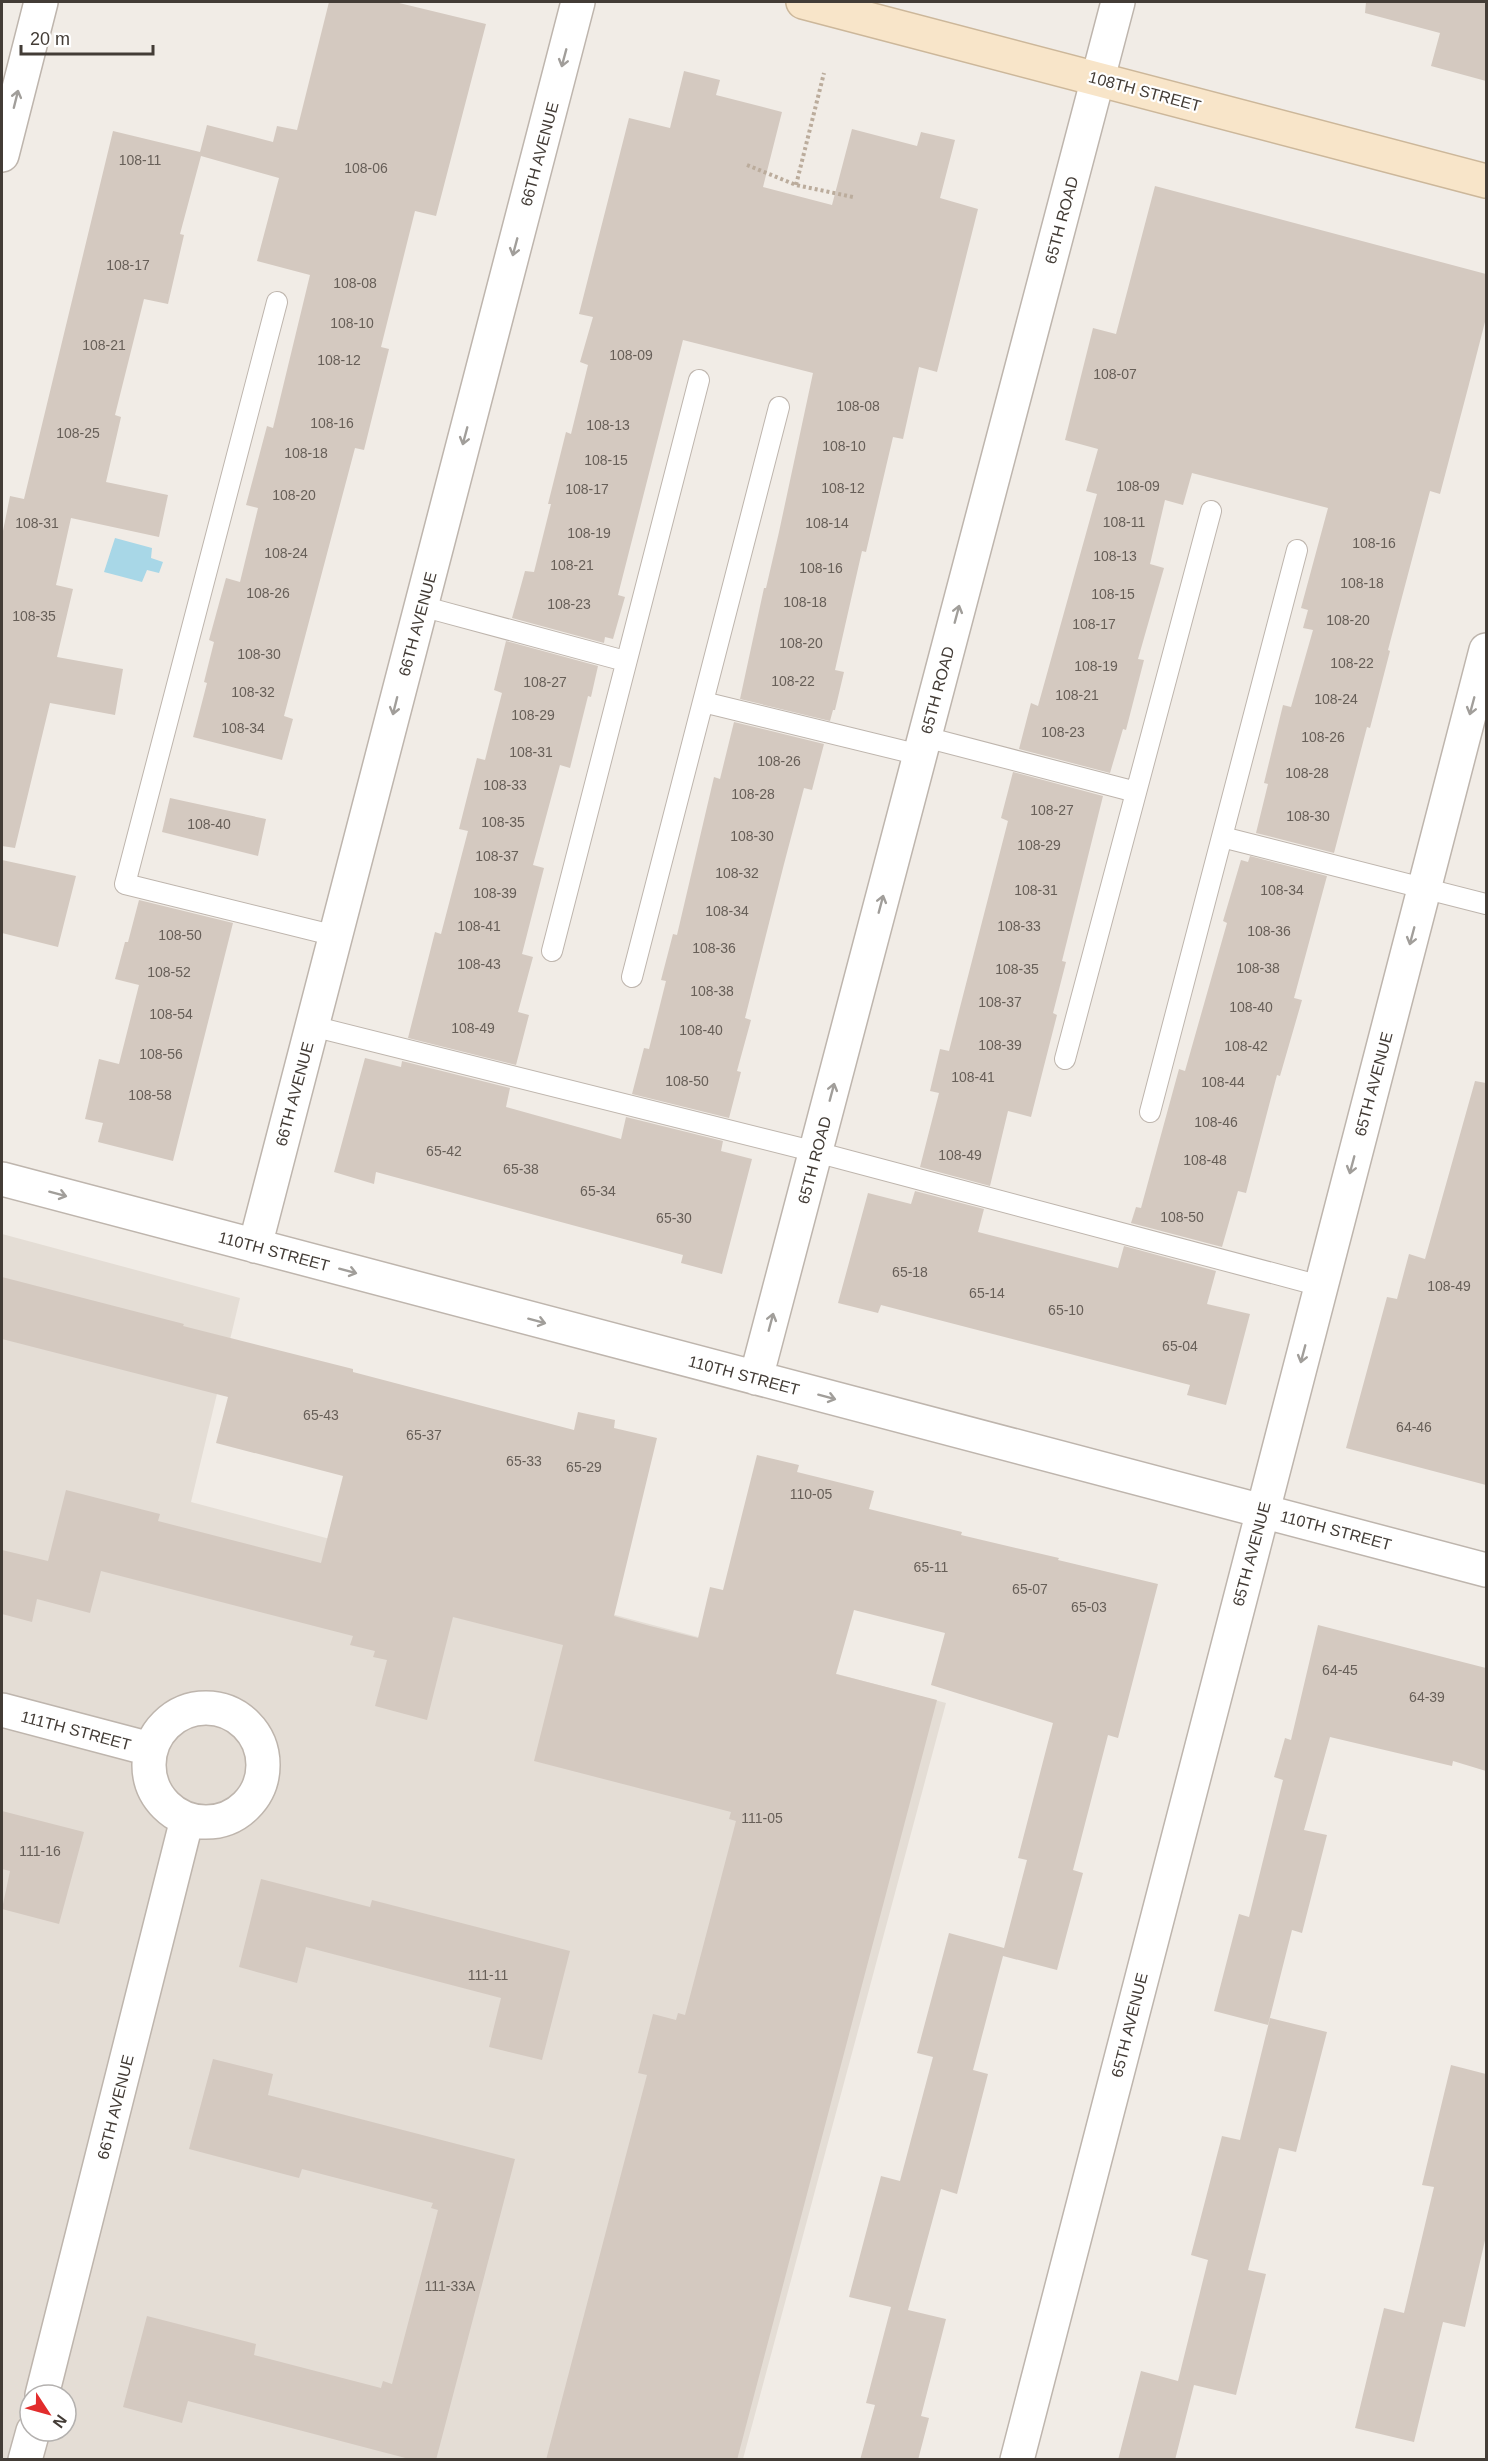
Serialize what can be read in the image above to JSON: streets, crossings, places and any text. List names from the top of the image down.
{
  "streets": {
    "main road": ["108TH STREET"],
    "street": [
      "66TH AVENUE",
      "65TH ROAD",
      "65TH AVENUE",
      "110TH STREET",
      "111TH STREET"
    ]
  },
  "crossings": [
    ["108TH STREET", "65TH ROAD"],
    ["66TH AVENUE", "110TH STREET"],
    ["66TH AVENUE", "111TH STREET"],
    ["65TH ROAD", "110TH STREET"],
    ["65TH AVENUE", "110TH STREET"]
  ],
  "one_way": [
    "66TH AVENUE",
    "65TH ROAD",
    "65TH AVENUE",
    "110TH STREET"
  ],
  "house_numbers": [
    "108-11",
    "108-06",
    "108-17",
    "108-08",
    "108-10",
    "108-21",
    "108-09",
    "108-12",
    "108-07",
    "108-08",
    "108-16",
    "108-13",
    "108-25",
    "108-10",
    "108-18",
    "108-15",
    "108-09",
    "108-12",
    "108-17",
    "108-20",
    "108-11",
    "108-31",
    "108-14",
    "108-19",
    "108-16",
    "108-24",
    "108-13",
    "108-21",
    "108-16",
    "108-18",
    "108-26",
    "108-15",
    "108-18",
    "108-23",
    "108-35",
    "108-20",
    "108-17",
    "108-20",
    "108-30",
    "108-22",
    "108-19",
    "108-22",
    "108-27",
    "108-32",
    "108-21",
    "108-24",
    "108-29",
    "108-34",
    "108-23",
    "108-26",
    "108-31",
    "108-26",
    "108-28",
    "108-33",
    "108-28",
    "108-27",
    "108-30",
    "108-35",
    "108-40",
    "108-30",
    "108-29",
    "108-37",
    "108-32",
    "108-31",
    "108-34",
    "108-39",
    "108-34",
    "108-41",
    "108-33",
    "108-36",
    "108-50",
    "108-36",
    "108-43",
    "108-38",
    "108-35",
    "108-52",
    "108-38",
    "108-37",
    "108-40",
    "108-54",
    "108-49",
    "108-40",
    "108-39",
    "108-42",
    "108-56",
    "108-41",
    "108-50",
    "108-44",
    "108-58",
    "108-46",
    "65-42",
    "108-49",
    "108-48",
    "65-38",
    "65-34",
    "108-50",
    "65-30",
    "65-18",
    "108-49",
    "65-14",
    "65-10",
    "65-04",
    "65-43",
    "64-46",
    "65-37",
    "65-33",
    "65-29",
    "110-05",
    "65-11",
    "65-07",
    "65-03",
    "64-45",
    "64-39",
    "111-05",
    "111-16",
    "111-11",
    "111-33A"
  ],
  "scale_bar": "20 m",
  "north": "bottom right"
}
